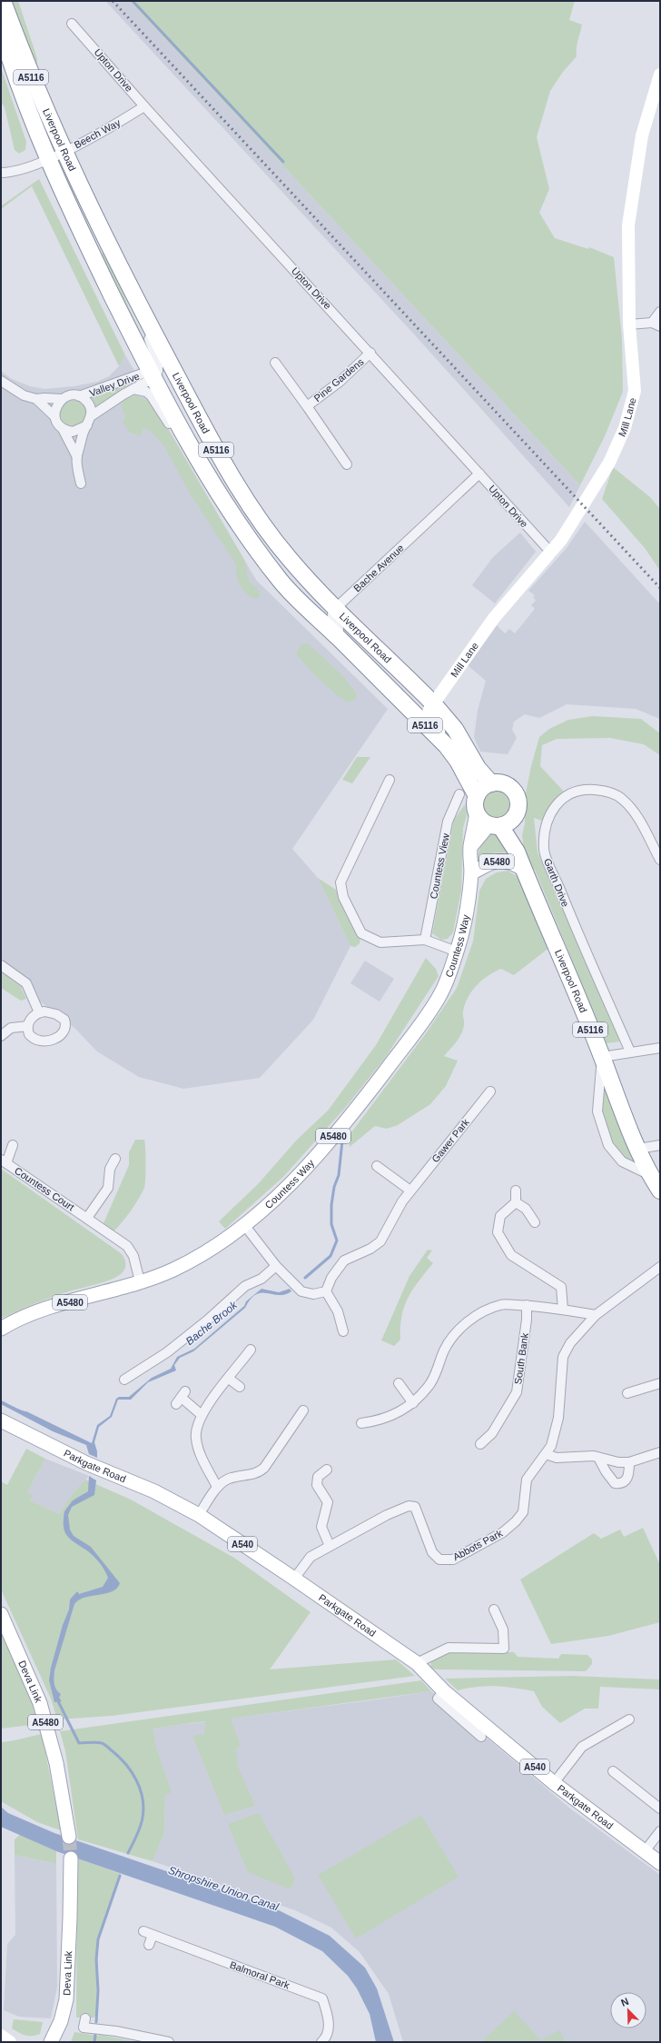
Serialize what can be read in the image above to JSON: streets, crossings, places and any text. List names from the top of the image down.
{
  "streets": {
    "highway": ["A5116", "Liverpool Road"],
    "main road": [
      "A5480",
      "Countess Way",
      "Parkgate Road",
      "A540",
      "Deva Link"
    ],
    "street": [
      "Upton Drive",
      "Beech Way",
      "Pine Gardens",
      "Valley Drive",
      "Mill Lane",
      "Bache Avenue",
      "Countess View",
      "Garth Drive",
      "Gawer Park",
      "Countess Court",
      "South Bank",
      "Abbots Park",
      "Balmoral Park"
    ]
  },
  "crossings": [
    ["Upton Drive", "Beech Way"],
    ["Upton Drive", "Pine Gardens"],
    ["Upton Drive", "Mill Lane"],
    ["Upton Drive", "Bache Avenue"],
    ["A5116", "Liverpool Road"],
    ["A5116", "A5480"],
    ["A5116", "Countess Way"],
    ["Beech Way", "Liverpool Road"],
    ["Liverpool Road", "Valley Drive"],
    ["Liverpool Road", "Mill Lane"],
    ["Liverpool Road", "Bache Avenue"],
    ["Liverpool Road", "A5480"],
    ["Liverpool Road", "Countess Way"],
    ["A5480", "Countess Way"],
    ["Countess Way", "Countess Court"],
    ["Parkgate Road", "Abbots Park"]
  ],
  "water": ["Bache Brook", "Shropshire Union Canal"],
  "north": "top left"
}
